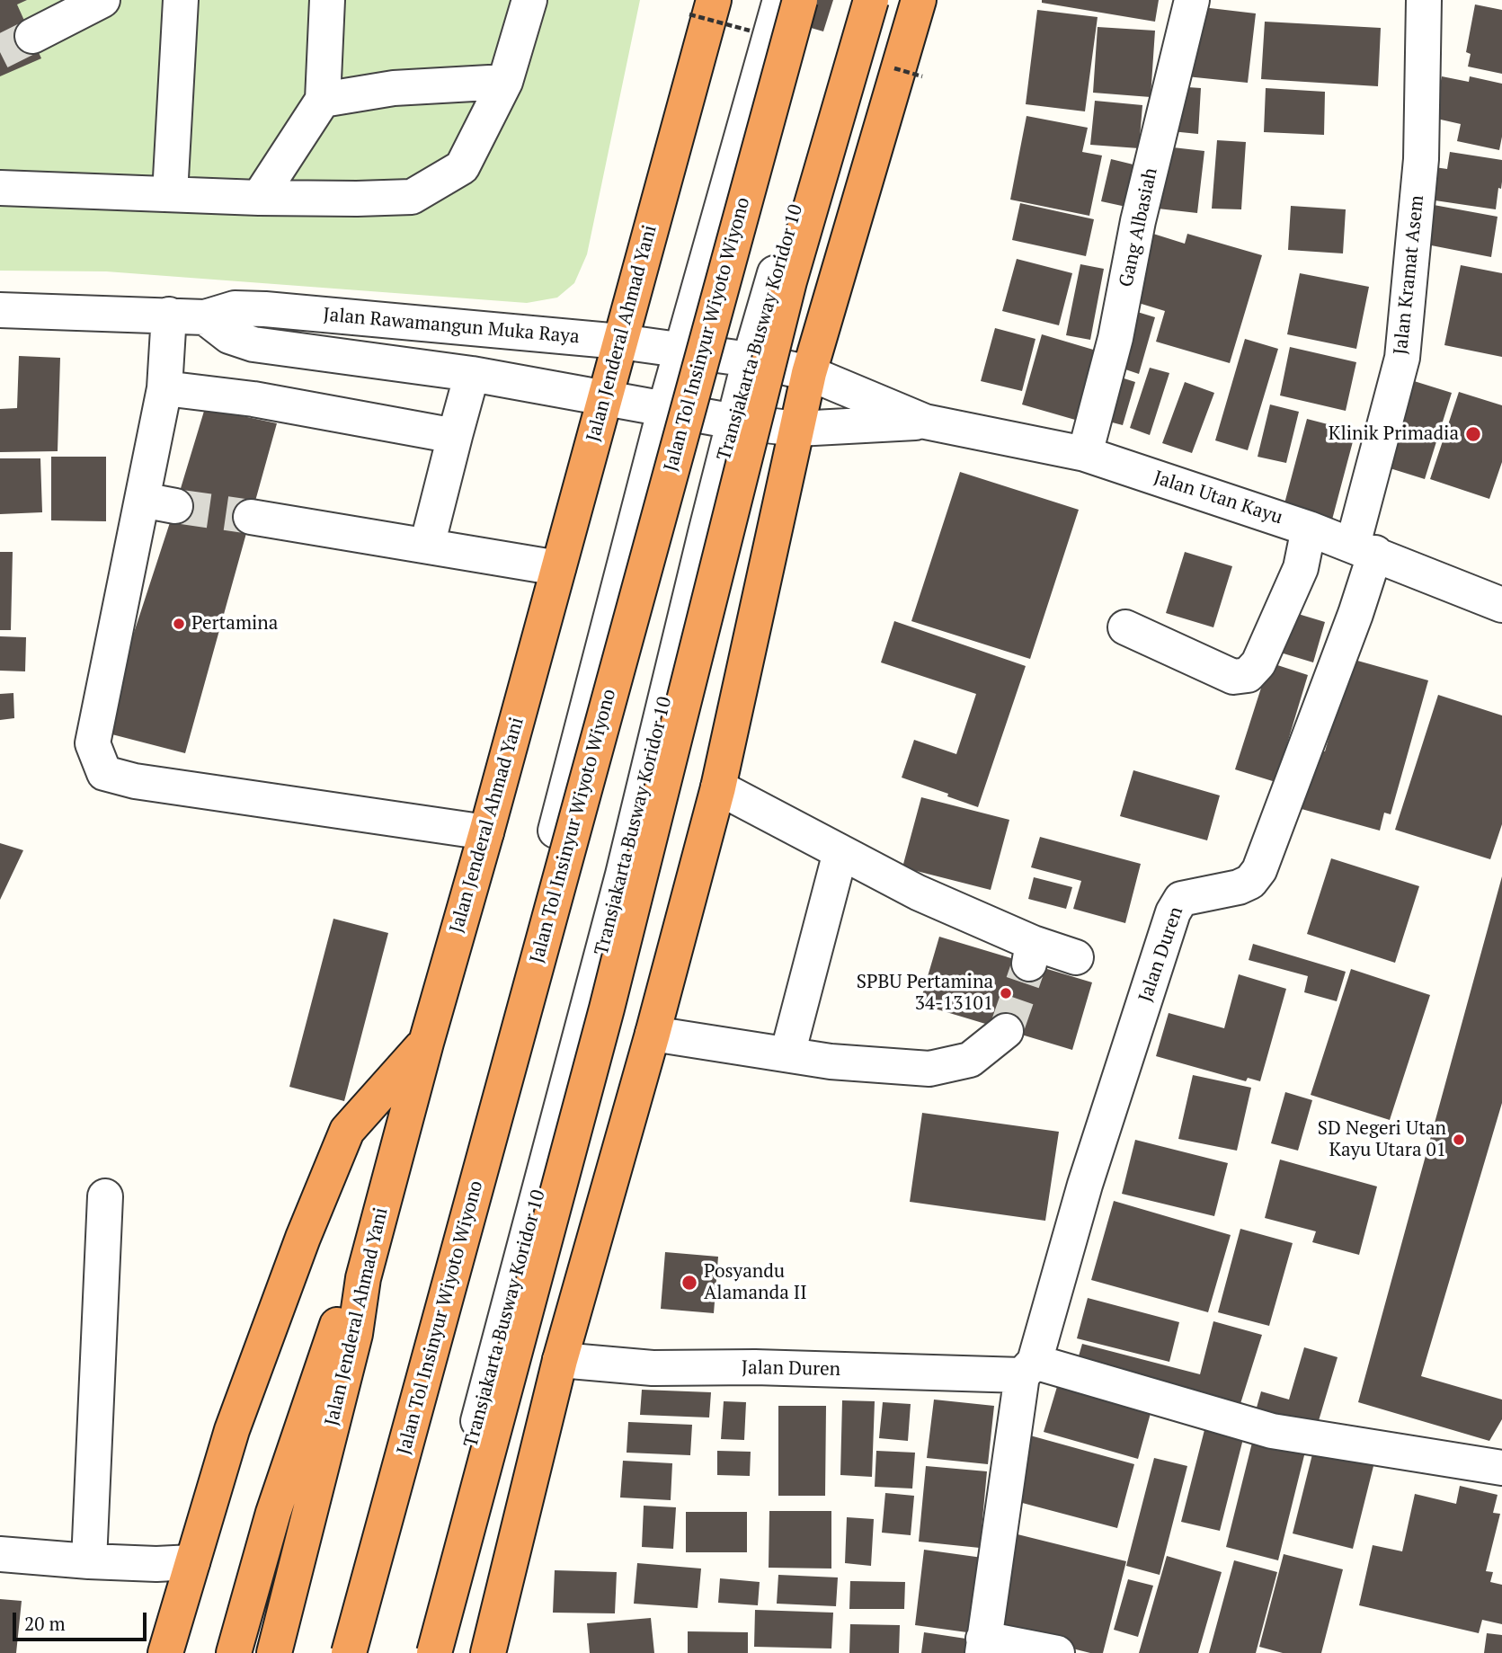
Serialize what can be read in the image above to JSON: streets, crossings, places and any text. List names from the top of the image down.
{
  "streets": {
    "highway": ["Jalan Jenderal Ahmad Yani", "Jalan Tol Insinyur Wiyoto Wiyono"],
    "street": [
      "Gang Albasiah",
      "Jalan Kramat Asem",
      "Jalan Rawamangun Muka Raya",
      "Transjakarta Busway Koridor 10",
      "Jalan Utan Kayu",
      "Jalan Duren"
    ]
  },
  "crossings": [
    ["Gang Albasiah", "Jalan Utan Kayu"],
    ["Jalan Kramat Asem", "Jalan Utan Kayu"],
    ["Jalan Kramat Asem", "Jalan Duren"],
    ["Jalan Rawamangun Muka Raya", "Transjakarta Busway Koridor 10"],
    ["Jalan Rawamangun Muka Raya", "Jalan Jenderal Ahmad Yani"],
    ["Jalan Rawamangun Muka Raya", "Jalan Utan Kayu"],
    ["Jalan Utan Kayu", "Jalan Duren"]
  ],
  "places": [
    "Klinik Primadia",
    "Pertamina",
    "SPBU Pertamina 34-13101",
    "SD Negeri Utan Kayu Utara 01",
    "Posyandu Alamanda II"
  ],
  "scale_bar": "20 m"
}
